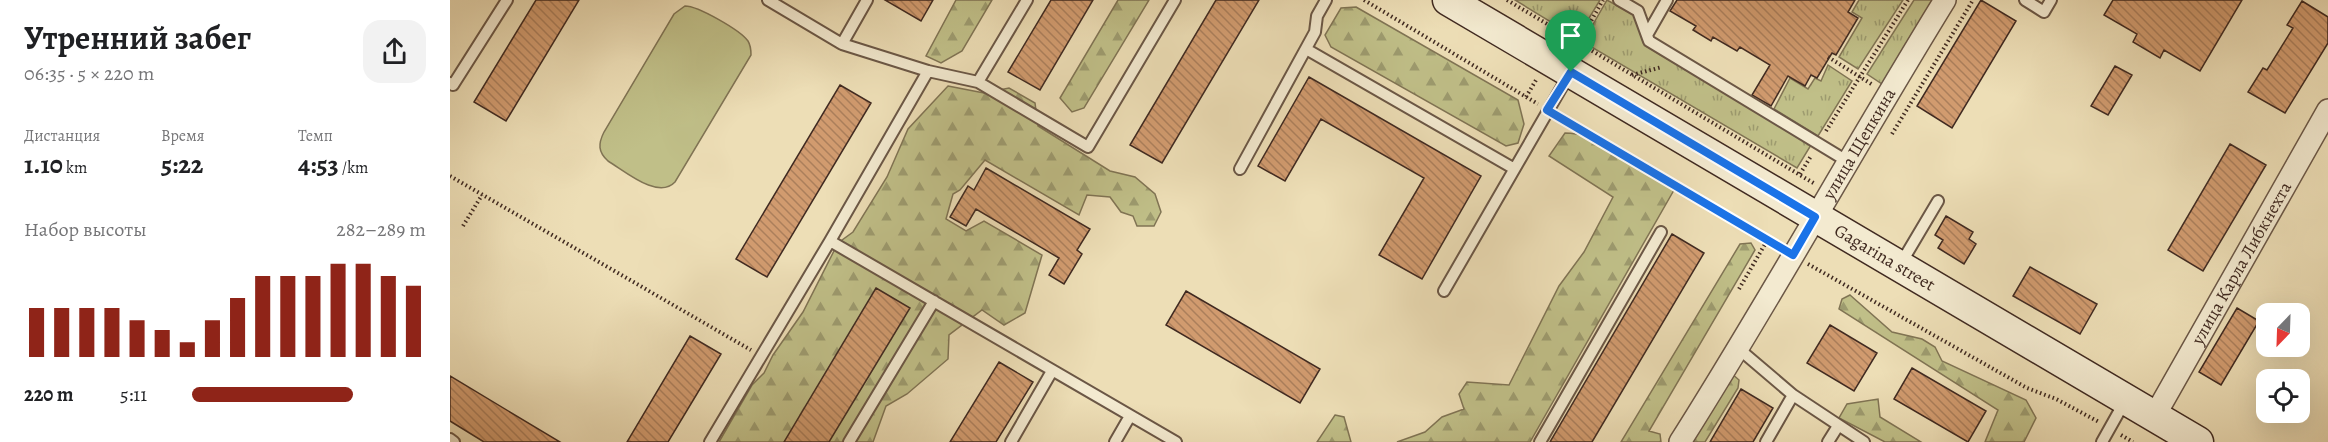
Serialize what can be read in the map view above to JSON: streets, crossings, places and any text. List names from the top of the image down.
{
  "streets": {
    "main road": ["Gagarina street"],
    "street": ["улица Щепкина", "улица Карла Либкнехта"]
  },
  "crossings": [
    ["улица Щепкина", "Gagarina street"],
    ["Gagarina street", "улица Карла Либкнехта"]
  ],
  "north": "bottom left",
  "page": {
    "heading": ["Утренний забег", "06:35 · 5 × 220 m"],
    "stats": [
      ["Дистанция", "1.10 km"],
      ["Время", "5:22"],
      ["Темп", "4:53 /km"]
    ],
    "chart": ["Набор высоты", "282–289 m"],
    "list": [
      {
        "name": "220 m",
        "note": "5:11"
      }
    ]
  }
}
